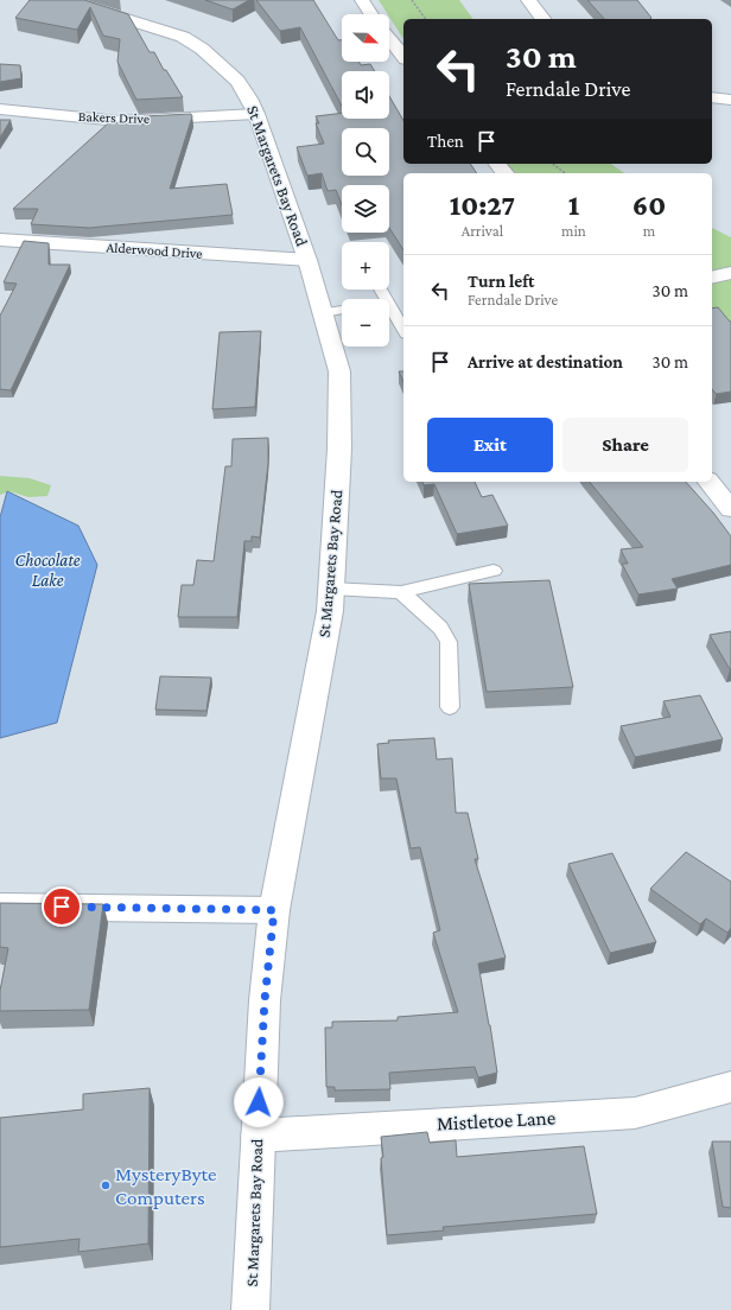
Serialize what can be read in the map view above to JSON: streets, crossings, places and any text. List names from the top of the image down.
{
  "streets": {
    "main road": [
      "Bakers Drive",
      "St Margarets Bay Road",
      "Alderwood Drive",
      "Mistletoe Lane"
    ]
  },
  "crossings": [
    ["Bakers Drive", "St Margarets Bay Road"],
    ["St Margarets Bay Road", "Alderwood Drive"],
    ["St Margarets Bay Road", "Mistletoe Lane"]
  ],
  "water": ["Chocolate Lake"],
  "places": ["MysteryByte Computers"],
  "north": "right",
  "page": {
    "map_buttons": ["+", "−"],
    "turn": ["30 m", "Ferndale Drive"],
    "then": "Then",
    "eta": [
      "10:27",
      "Arrival",
      "1",
      "min",
      "60",
      "m"
    ],
    "list": [
      {
        "name": "Turn left",
        "note": "Ferndale Drive",
        "value": "30 m"
      },
      {
        "name": "Arrive at destination",
        "value": "30 m"
      }
    ],
    "buttons": ["Exit", "Share"]
  }
}
